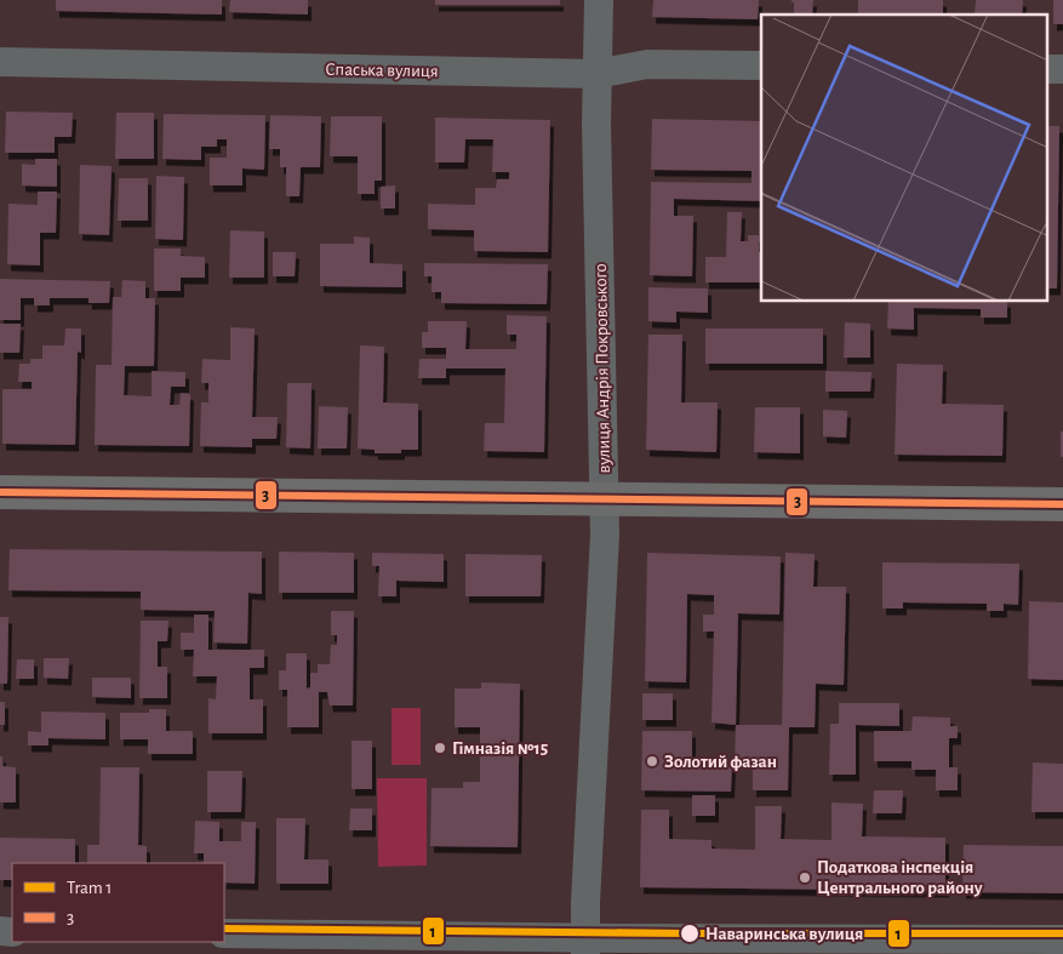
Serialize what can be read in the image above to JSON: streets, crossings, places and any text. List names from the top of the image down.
{
  "streets": {
    "street": ["Спаська вулиця", "вулиця Андрія Покровського"]
  },
  "crossings": [
    ["Спаська вулиця", "вулиця Андрія Покровського"]
  ],
  "places": [
    "Гімназія №15",
    "Золотий фазан",
    "Податкова інспекція Центрального району",
    "Наваринська вулиця"
  ],
  "lines": ["transit line 3", "tram line 1"],
  "legend": ["Tram 1", "3"]
}
